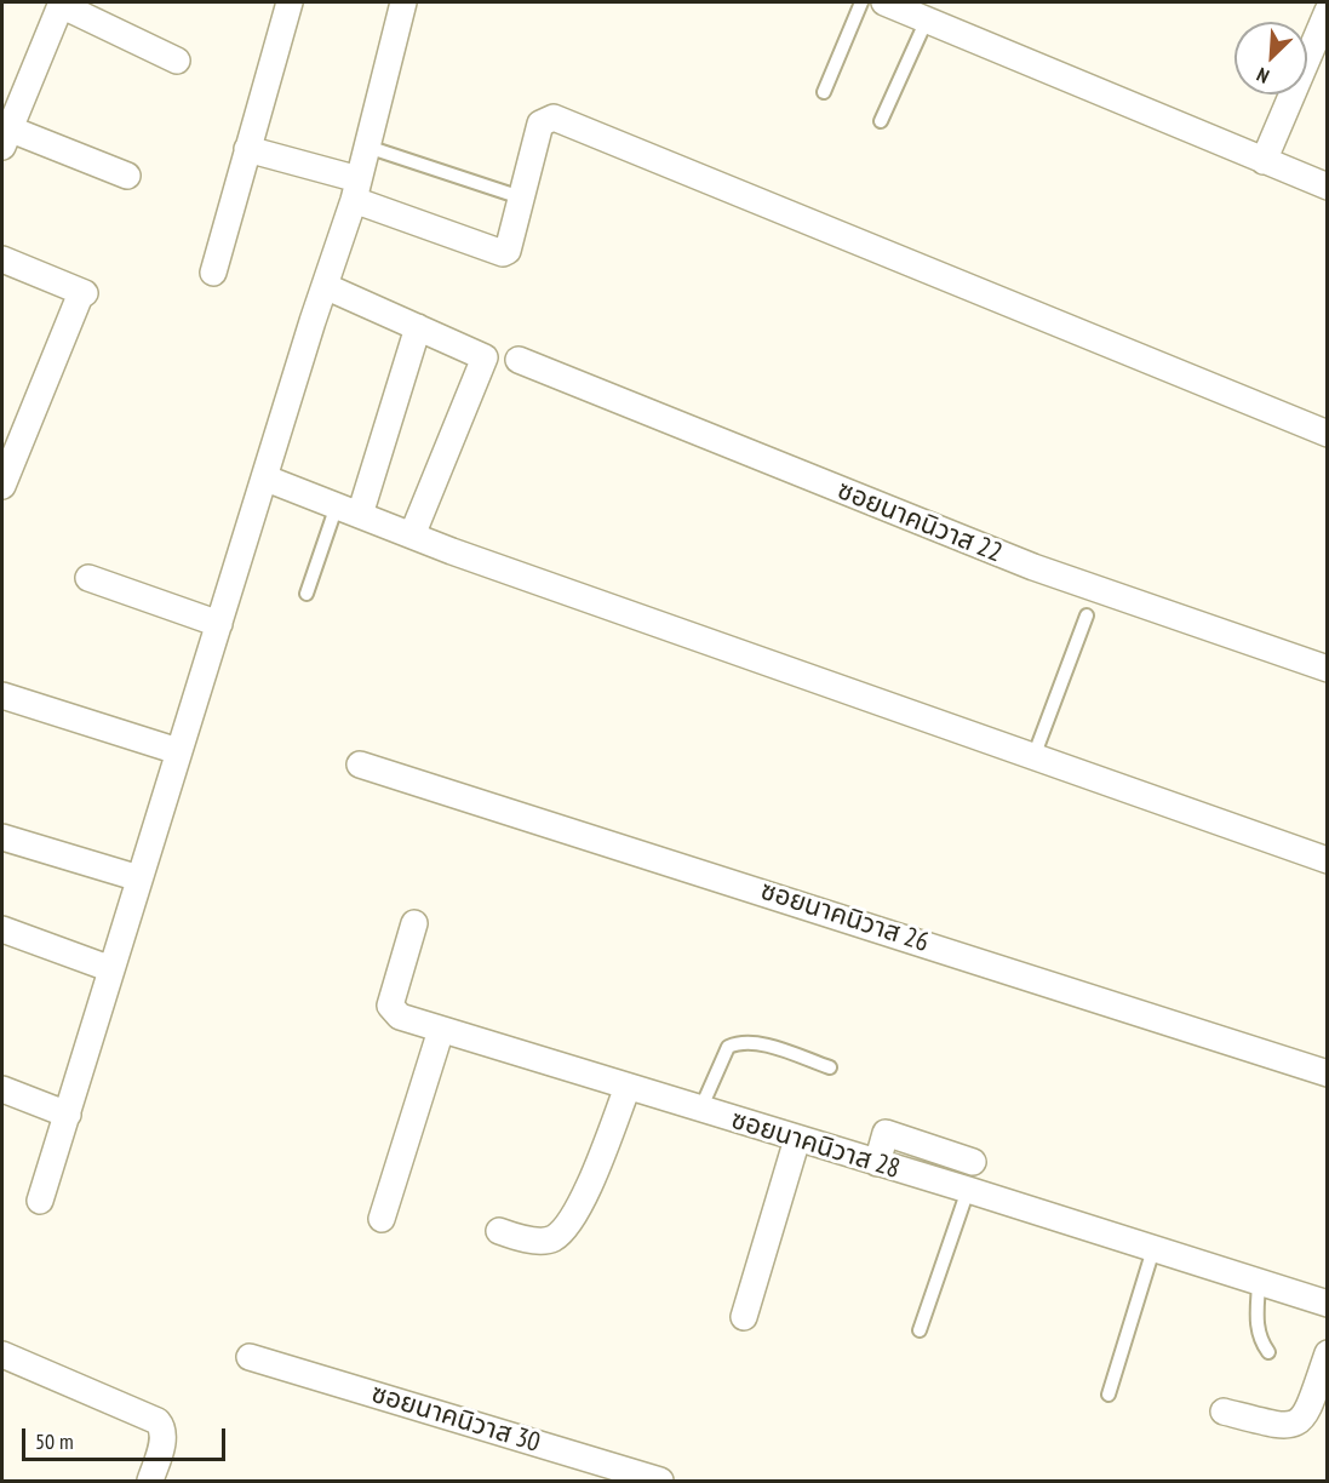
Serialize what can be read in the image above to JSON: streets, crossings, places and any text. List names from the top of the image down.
{
  "streets": {
    "street": [
      "ซอยนาคนิวาส 22",
      "ซอยนาคนิวาส 26",
      "ซอยนาคนิวาส 28",
      "ซอยนาคนิวาส 30"
    ]
  },
  "scale_bar": "50 m",
  "north": "bottom left"
}
